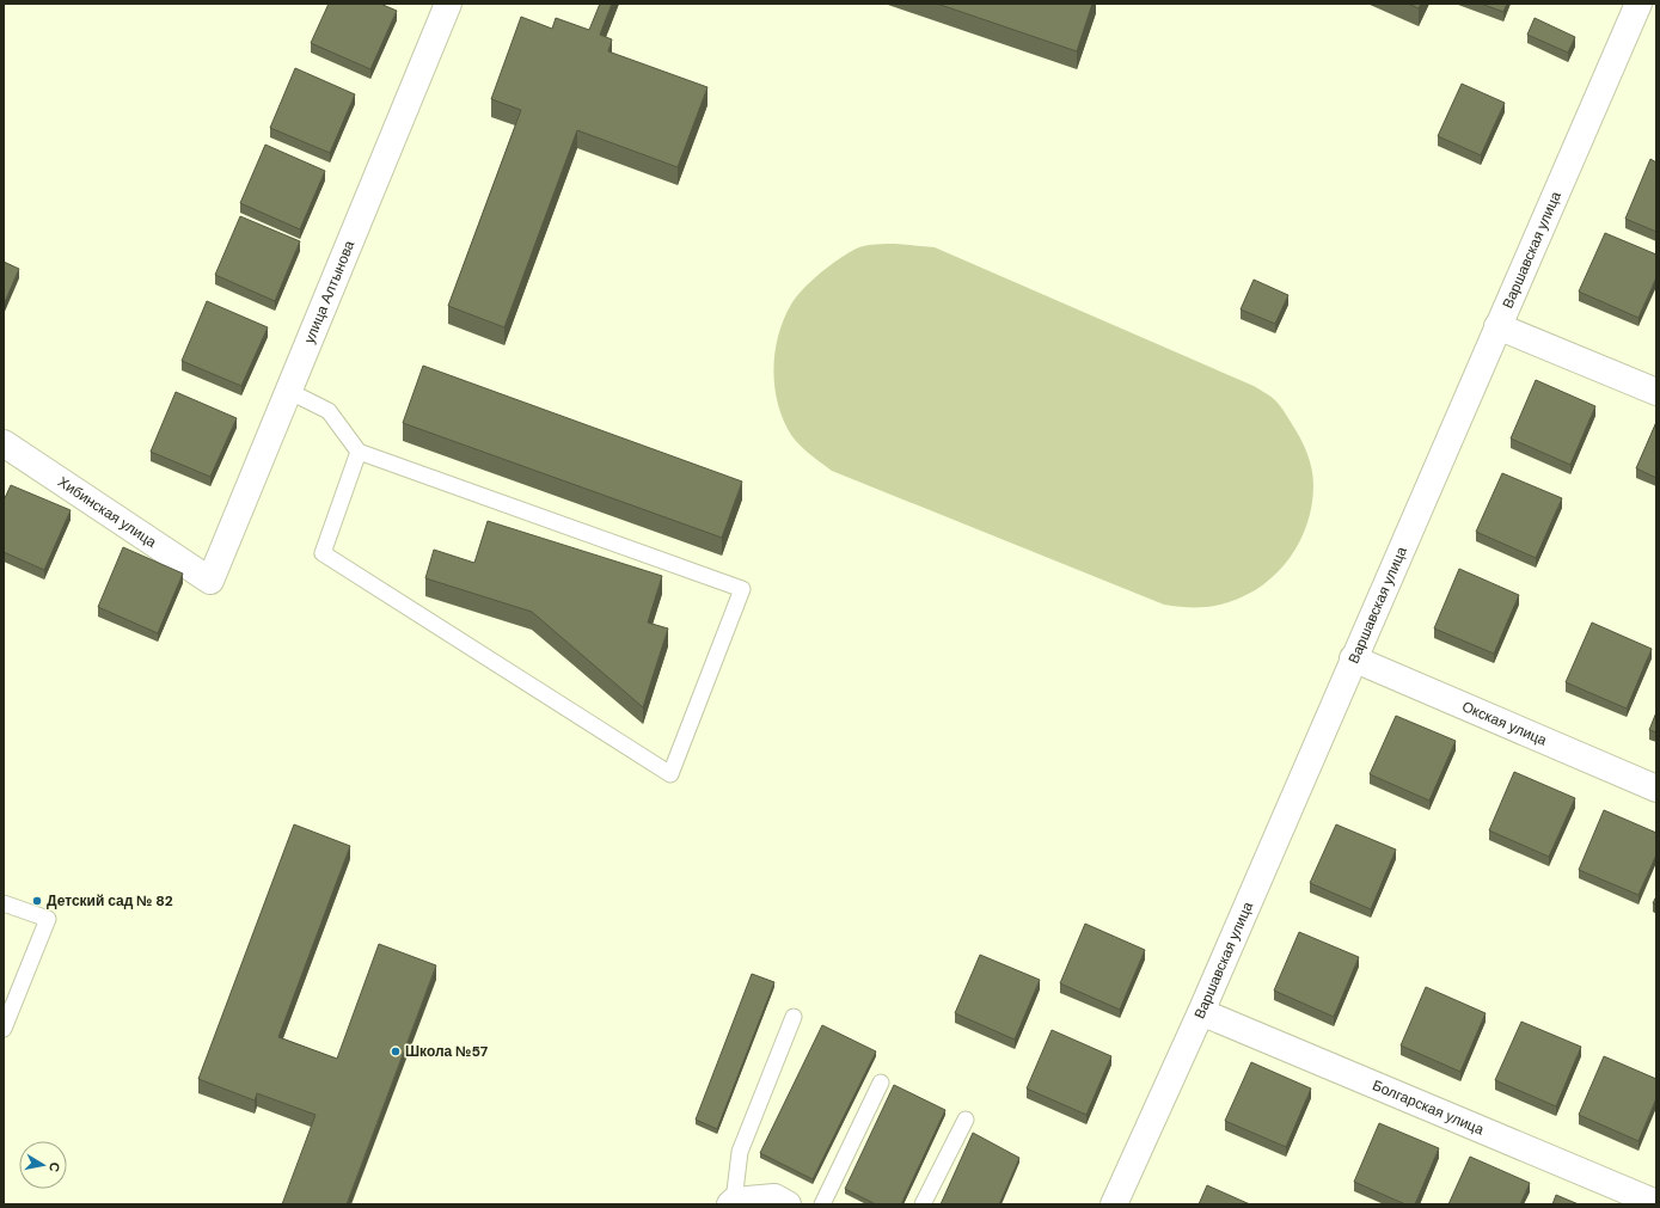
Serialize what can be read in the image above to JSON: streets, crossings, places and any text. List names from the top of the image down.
{
  "streets": {
    "street": [
      "Варшавская улица",
      "улица Алтынова",
      "Хибинская улица",
      "Окская улица",
      "Болгарская улица"
    ]
  },
  "crossings": [
    ["Варшавская улица", "Окская улица"],
    ["Варшавская улица", "Болгарская улица"],
    ["улица Алтынова", "Хибинская улица"]
  ],
  "places": ["Детский сад № 82", "Школа №57"],
  "north": "right"
}
